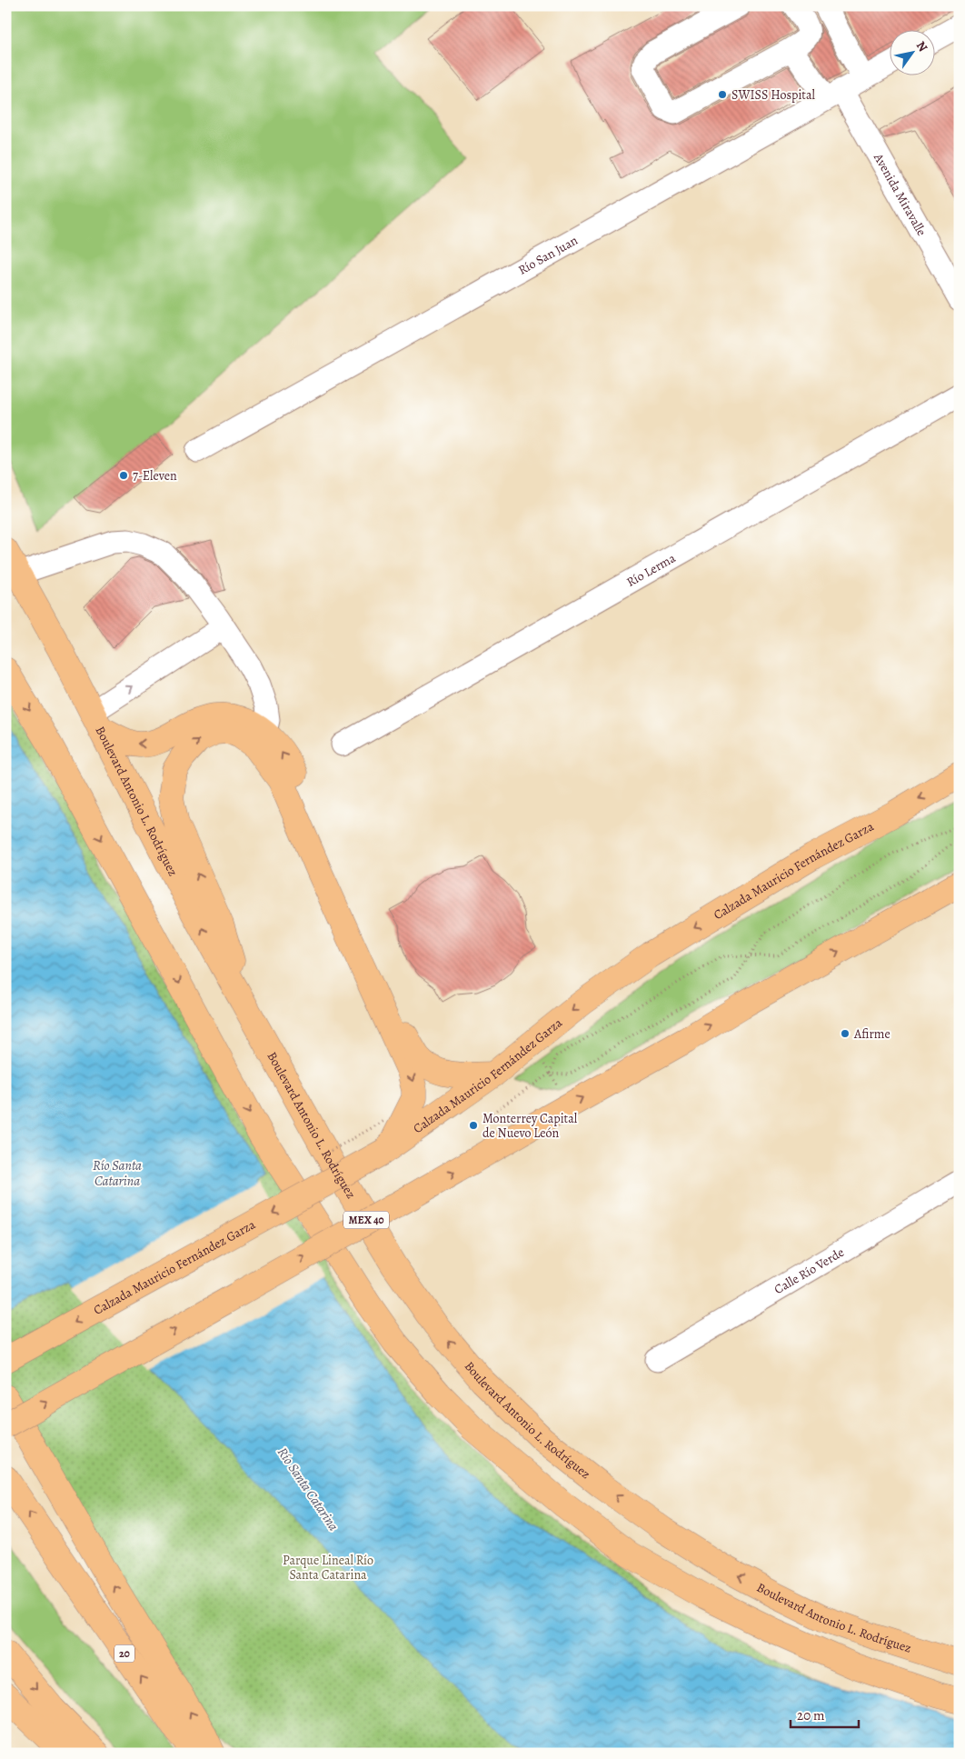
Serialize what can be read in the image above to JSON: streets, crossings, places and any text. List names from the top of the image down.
{
  "streets": {
    "main road": [
      "Boulevard Antonio L. Rodríguez",
      "Calzada Mauricio Fernández Garza",
      "MEX 40",
      "20"
    ],
    "street": [
      "Avenida Miravalle",
      "Río San Juan",
      "Río Lerma",
      "Calle Río Verde"
    ]
  },
  "crossings": [
    ["Avenida Miravalle", "Río San Juan"]
  ],
  "water": ["Río Santa Catarina"],
  "parks": ["Parque Lineal Río Santa Catarina"],
  "places": [
    "SWISS Hospital",
    "7-Eleven",
    "Afirme",
    "Monterrey Capital de Nuevo León"
  ],
  "scale_bar": "20 m",
  "north": "top right"
}
